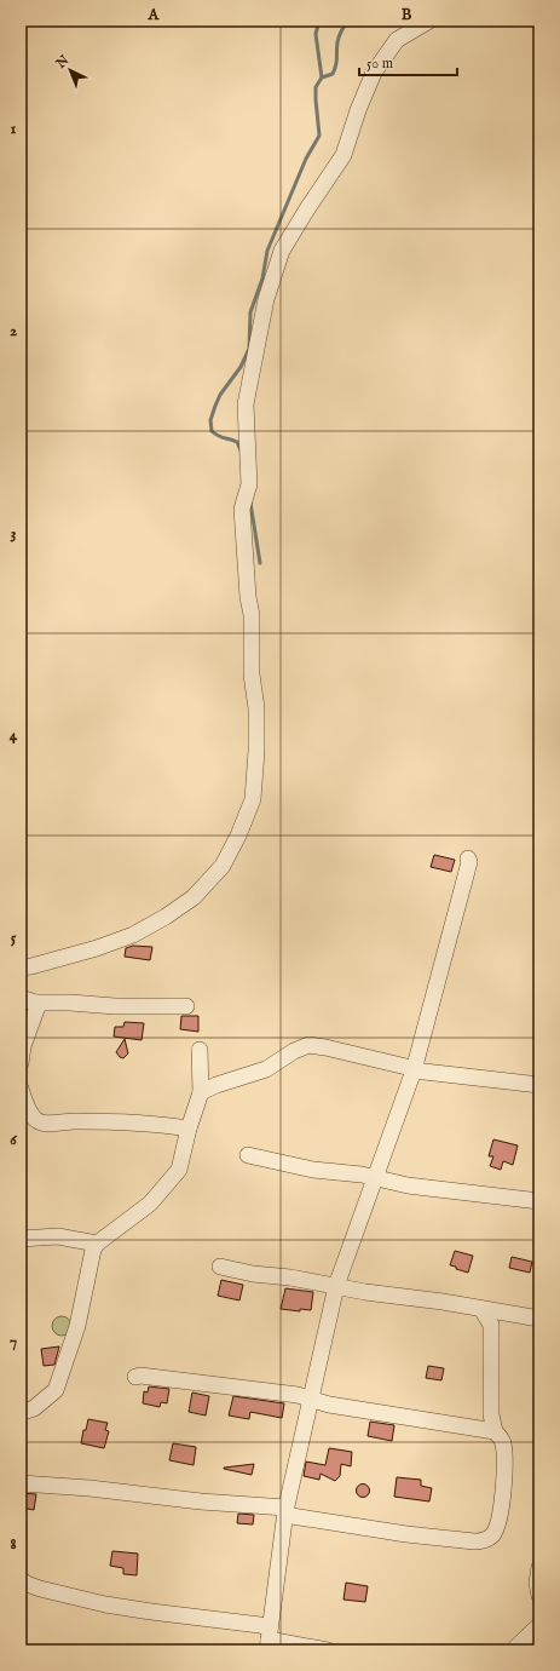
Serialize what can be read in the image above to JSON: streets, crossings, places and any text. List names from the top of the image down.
{
  "scale_bar": "50 m",
  "north": "top left",
  "grid": {
    "columns": ["A", "B"],
    "rows": [
      "1",
      "2",
      "3",
      "4",
      "5",
      "6",
      "7",
      "8"
    ]
  }
}
